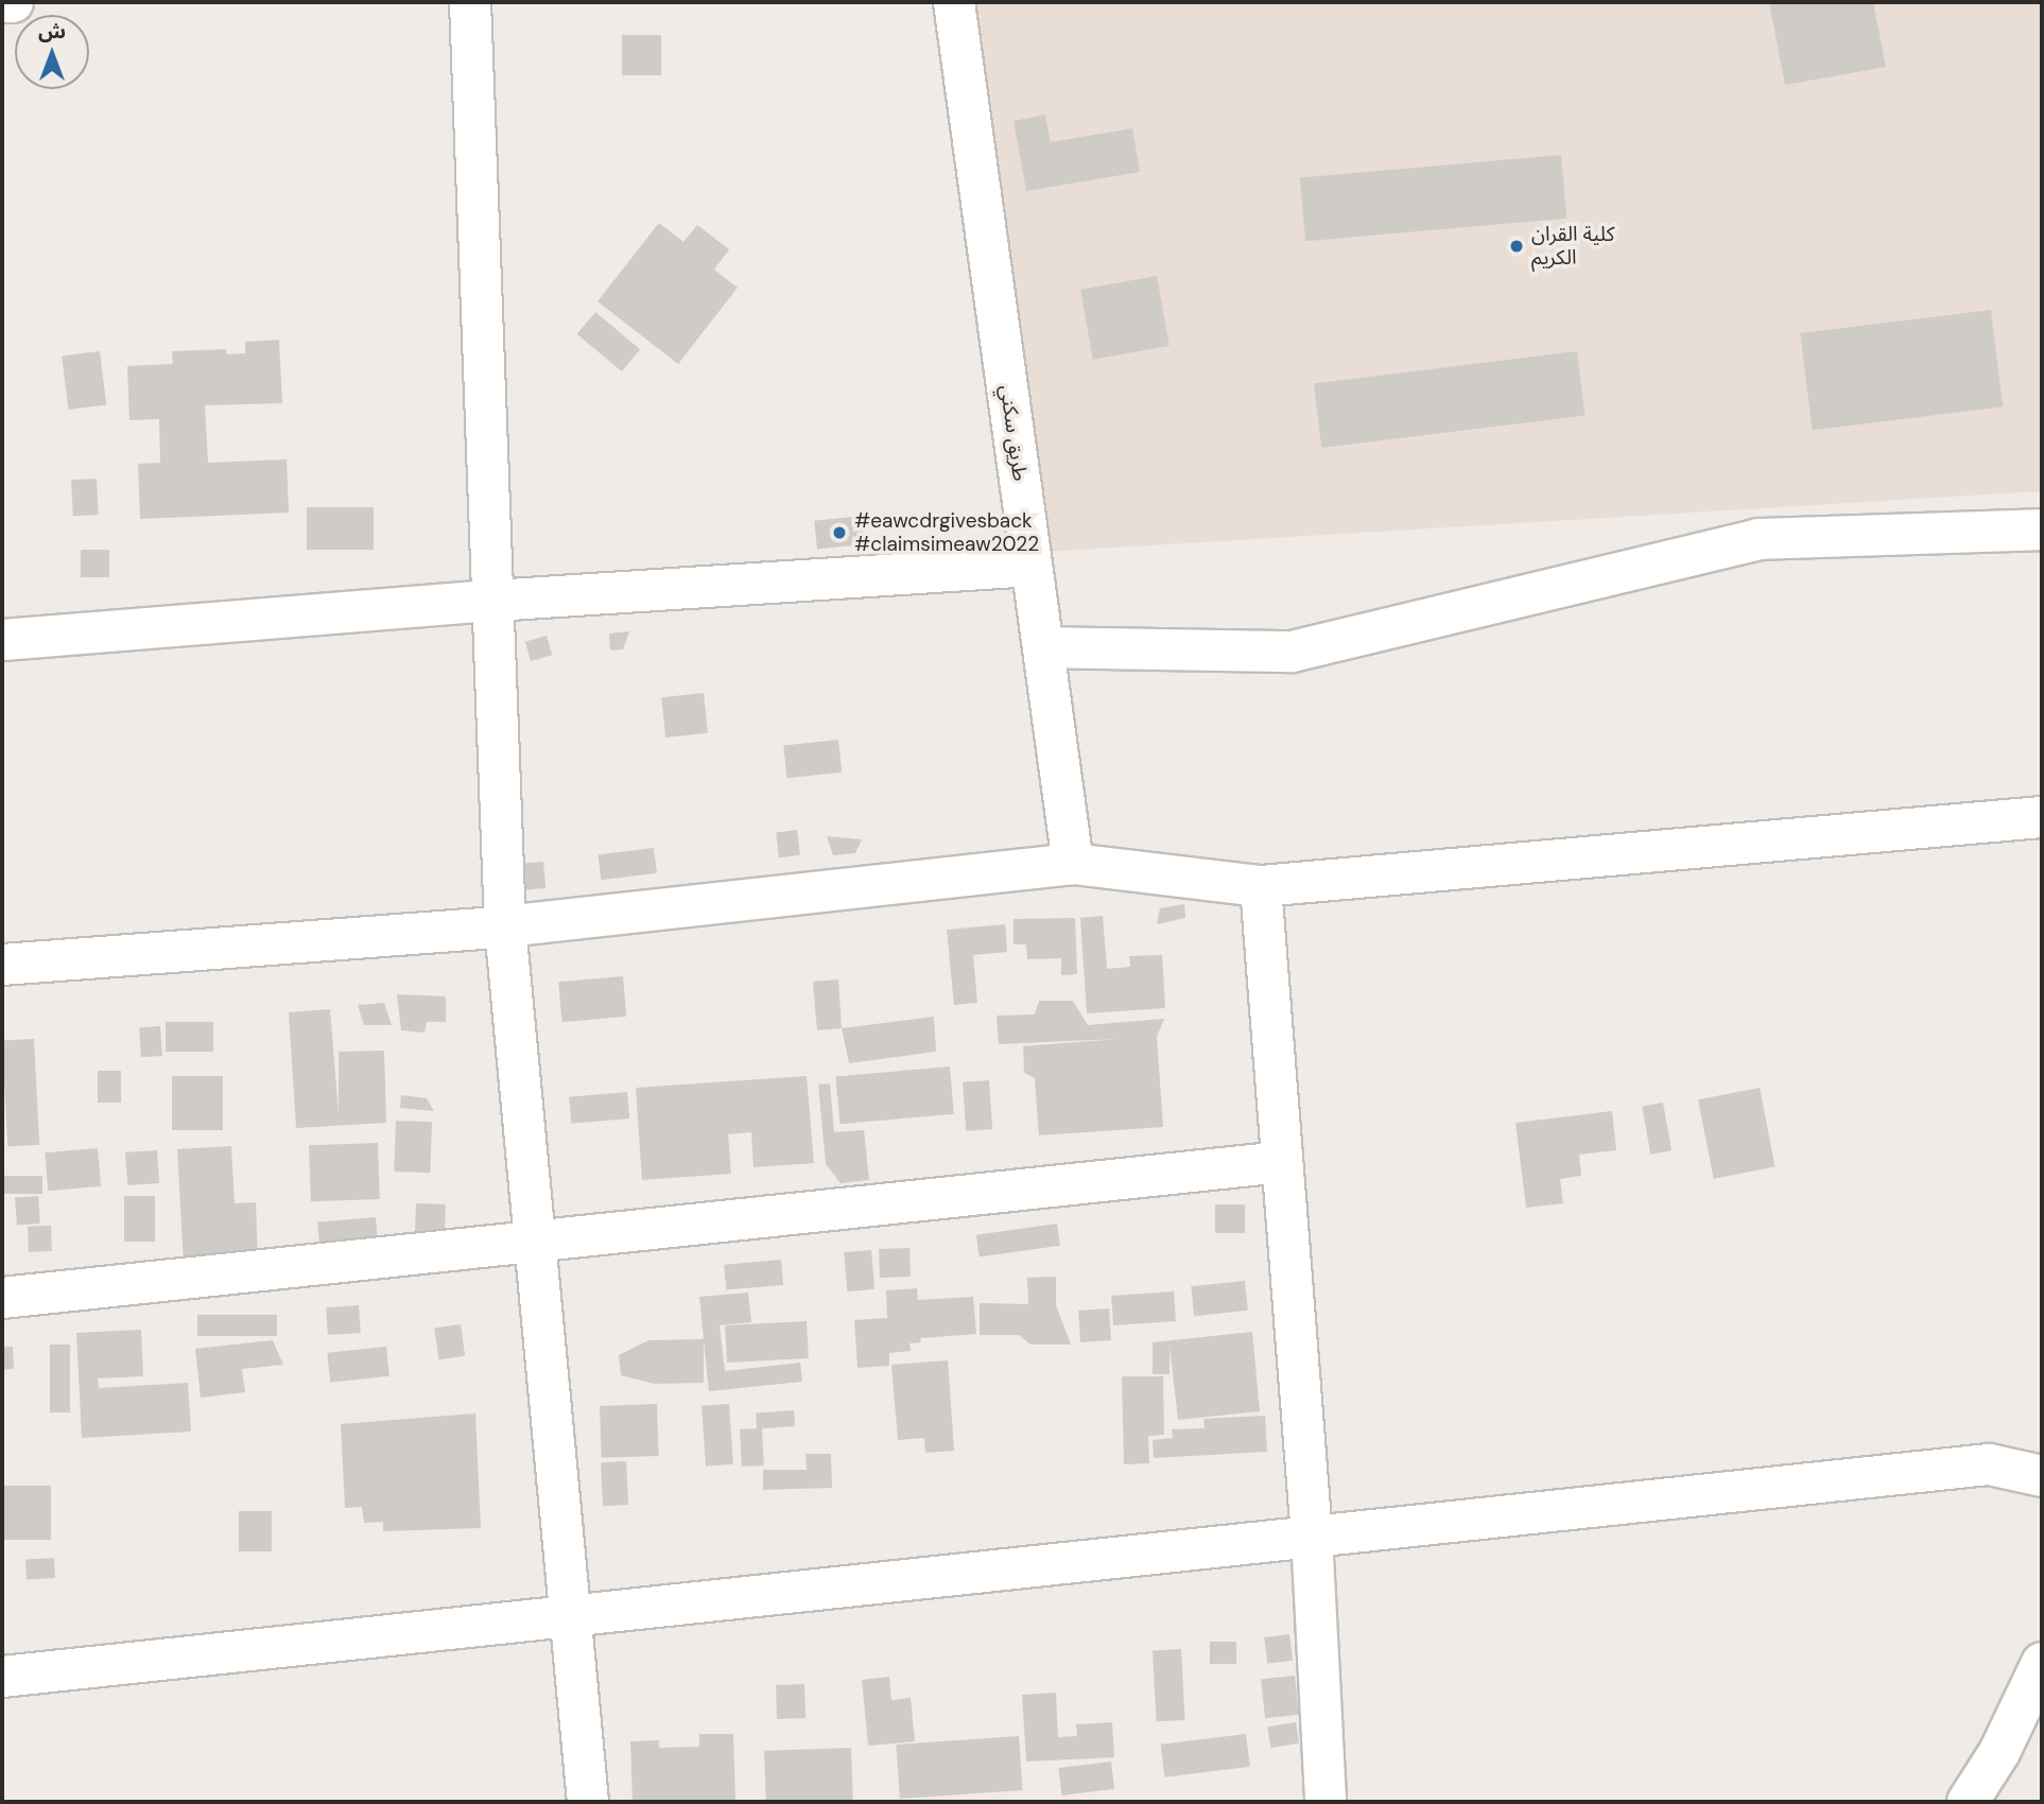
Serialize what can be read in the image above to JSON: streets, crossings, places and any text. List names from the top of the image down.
{
  "streets": {
    "street": ["طريق سكني"]
  },
  "places": ["كلية القران الكريم", "#eawcdrgivesback #claimsimeaw2022"],
  "north": "top"
}
